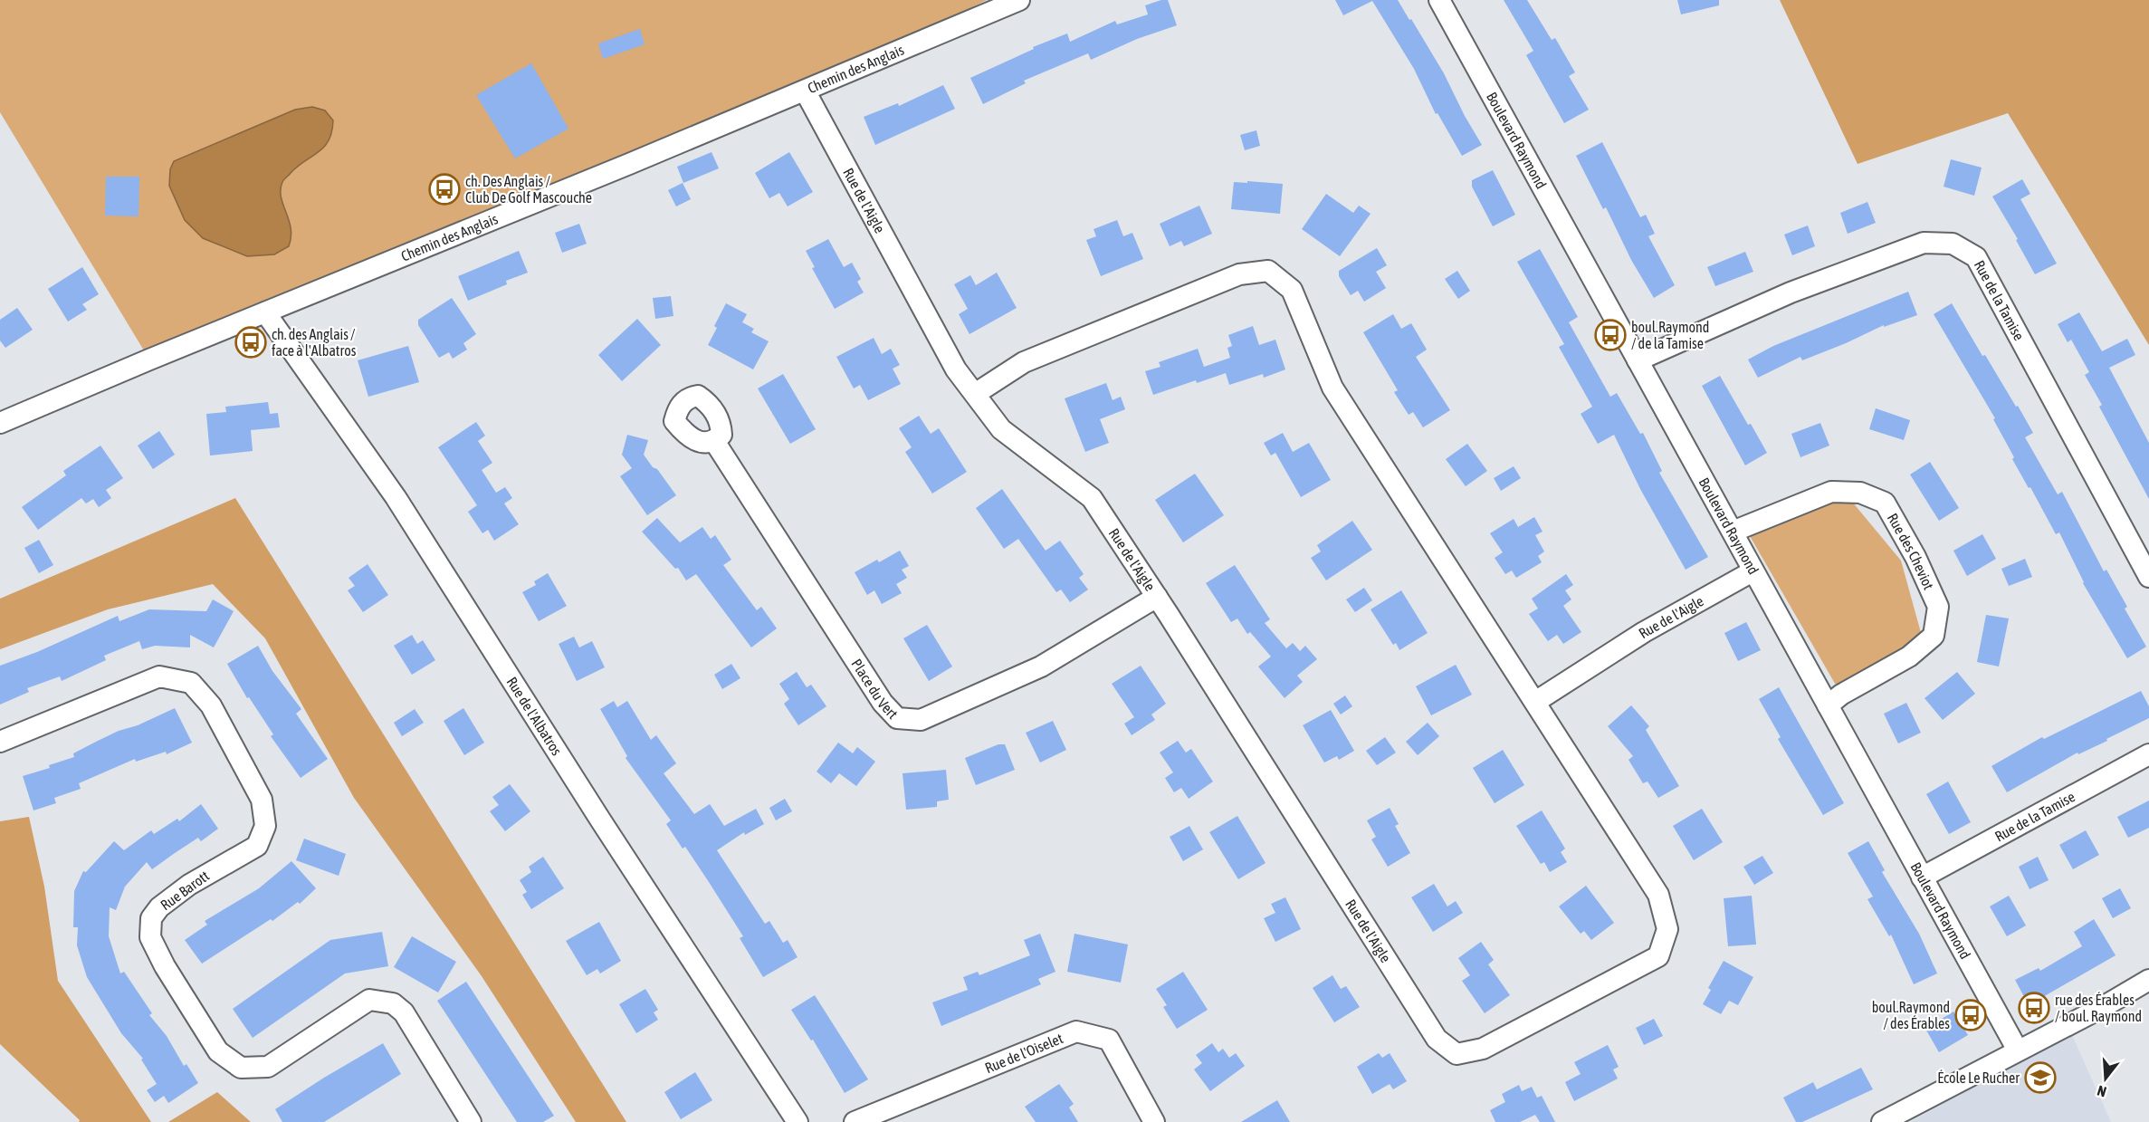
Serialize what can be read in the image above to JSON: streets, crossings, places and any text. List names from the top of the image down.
{
  "streets": {
    "street": [
      "Chemin des Anglais",
      "Boulevard Raymond",
      "Rue de l'Aigle",
      "Rue de la Tamise",
      "Rue des Cheviot",
      "Place du Vert",
      "Rue de l'Albatros",
      "Rue Barott",
      "Rue de l'Oiselet"
    ]
  },
  "crossings": [
    ["Chemin des Anglais", "Rue de l'Aigle"],
    ["Chemin des Anglais", "Rue de l'Albatros"],
    ["Boulevard Raymond", "Rue de l'Aigle"],
    ["Boulevard Raymond", "Rue de la Tamise"],
    ["Boulevard Raymond", "Rue des Cheviot"],
    ["Rue de l'Aigle", "Place du Vert"]
  ],
  "places": {
    "bus stop": [
      "ch. Des Anglais / Club De Golf Mascouche",
      "boul.Raymond / de la Tamise",
      "ch. des Anglais / face à l'Albatros",
      "rue des Érables / boul. Raymond",
      "boul.Raymond / des Érables"
    ],
    "school or university": ["École Le Rucher"]
  },
  "north": "bottom"
}
